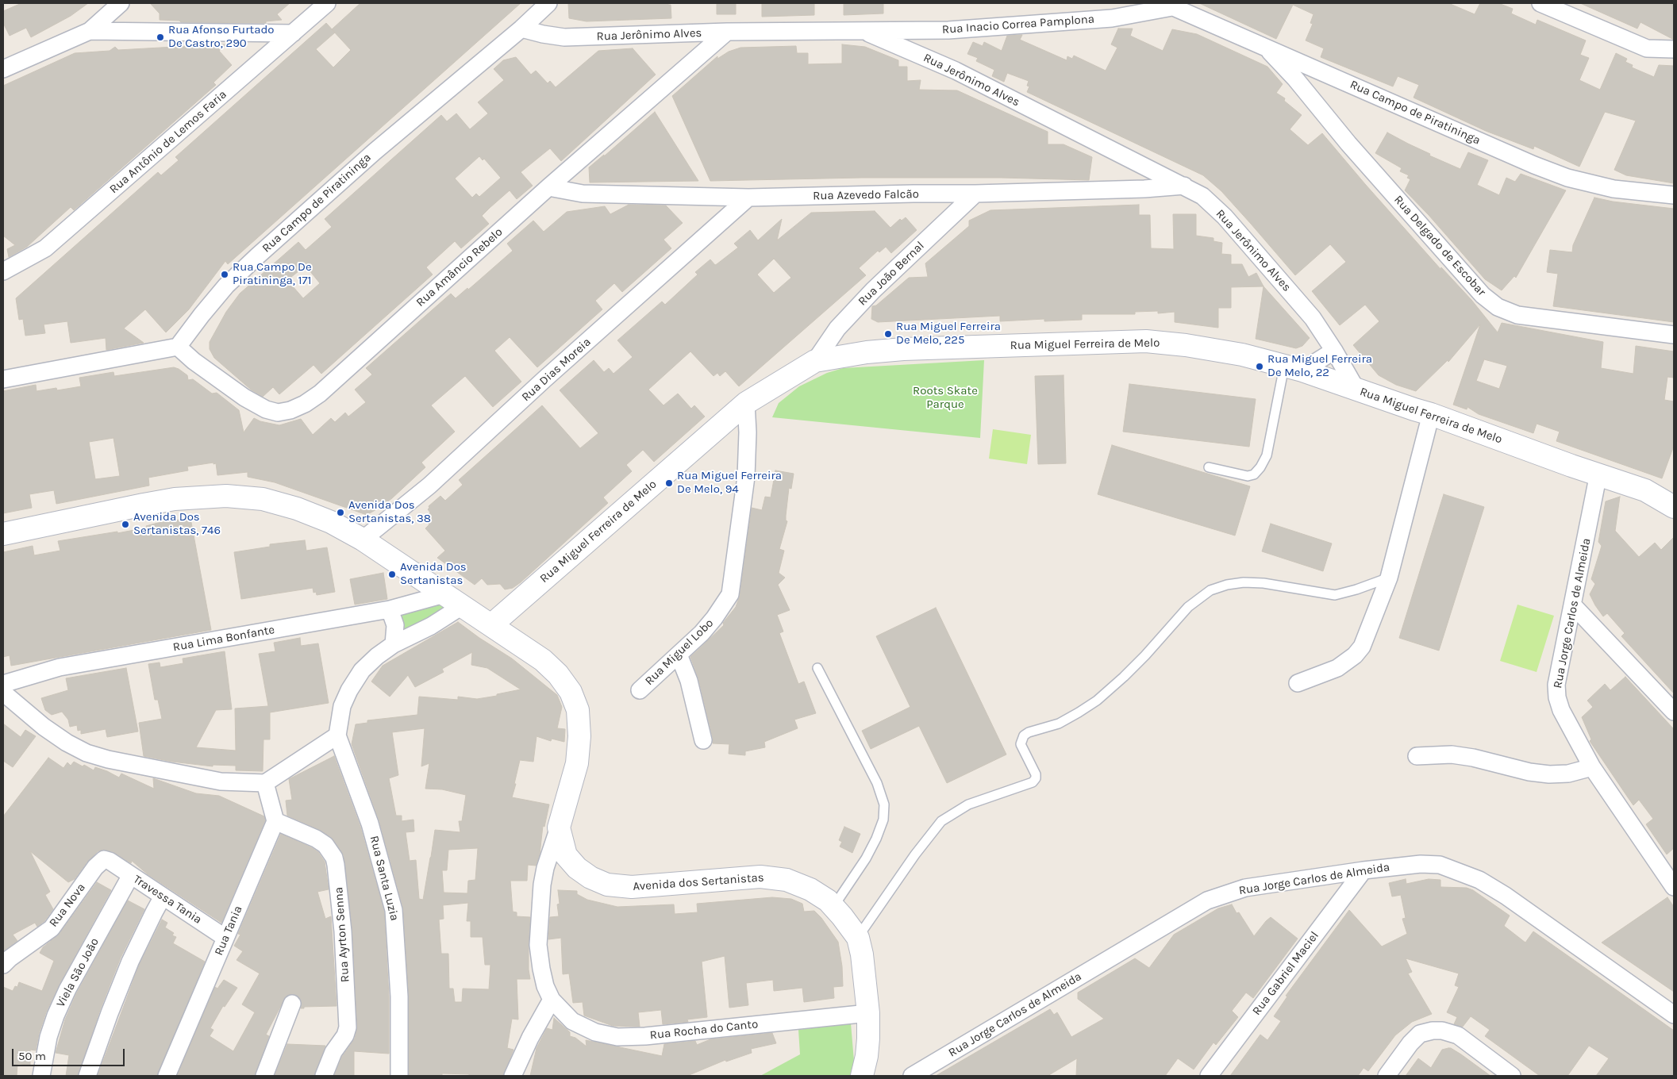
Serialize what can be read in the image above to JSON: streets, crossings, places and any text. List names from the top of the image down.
{
  "streets": {
    "main road": ["Rua Miguel Ferreira de Melo", "Avenida dos Sertanistas"],
    "street": [
      "Rua Inacio Correa Pamplona",
      "Rua Jerônimo Alves",
      "Rua Campo de Piratininga",
      "Rua Antônio de Lemos Faria",
      "Rua Azevedo Falcão",
      "Rua Delgado de Escobar",
      "Rua Amâncio Rebelo",
      "Rua João Bernal",
      "Rua Dias Moreia",
      "Rua Jorge Carlos de Almeida",
      "Rua Lima Bonfante",
      "Rua Miguel Lobo",
      "Rua Santa Luzia",
      "Travessa Tania",
      "Rua Nova",
      "Rua Tania",
      "Rua Ayrton Senna",
      "Viela São João",
      "Rua Gabriel Maciel",
      "Rua Rocha do Canto"
    ]
  },
  "crossings": [
    ["Rua Inacio Correa Pamplona", "Rua Jerônimo Alves"],
    ["Rua Inacio Correa Pamplona", "Rua Campo de Piratininga"],
    ["Rua Jerônimo Alves", "Rua Campo de Piratininga"],
    ["Rua Jerônimo Alves", "Rua Azevedo Falcão"],
    ["Rua Jerônimo Alves", "Rua Amâncio Rebelo"],
    ["Rua Jerônimo Alves", "Rua Miguel Ferreira de Melo"],
    ["Rua Campo de Piratininga", "Rua Delgado de Escobar"],
    ["Rua Campo de Piratininga", "Rua Amâncio Rebelo"],
    ["Rua Azevedo Falcão", "Rua Amâncio Rebelo"],
    ["Rua Azevedo Falcão", "Rua João Bernal"],
    ["Rua Azevedo Falcão", "Rua Dias Moreia"],
    ["Rua João Bernal", "Rua Miguel Ferreira de Melo"],
    ["Rua Miguel Ferreira de Melo", "Rua Jorge Carlos de Almeida"],
    ["Rua Miguel Ferreira de Melo", "Rua Miguel Lobo"],
    ["Rua Jorge Carlos de Almeida", "Rua Gabriel Maciel"],
    ["Avenida dos Sertanistas", "Rua Rocha do Canto"],
    ["Travessa Tania", "Rua Nova"],
    ["Travessa Tania", "Rua Tania"],
    ["Travessa Tania", "Viela São João"],
    ["Rua Tania", "Rua Ayrton Senna"]
  ],
  "parks": ["Roots Skate Parque"],
  "places": [
    "Rua Afonso Furtado De Castro, 290",
    "Rua Campo De Piratininga, 171",
    "Rua Miguel Ferreira De Melo, 225",
    "Rua Miguel Ferreira De Melo, 22",
    "Rua Miguel Ferreira De Melo, 94",
    "Avenida Dos Sertanistas, 38",
    "Avenida Dos Sertanistas, 746",
    "Avenida Dos Sertanistas"
  ],
  "scale_bar": "50 m"
}
